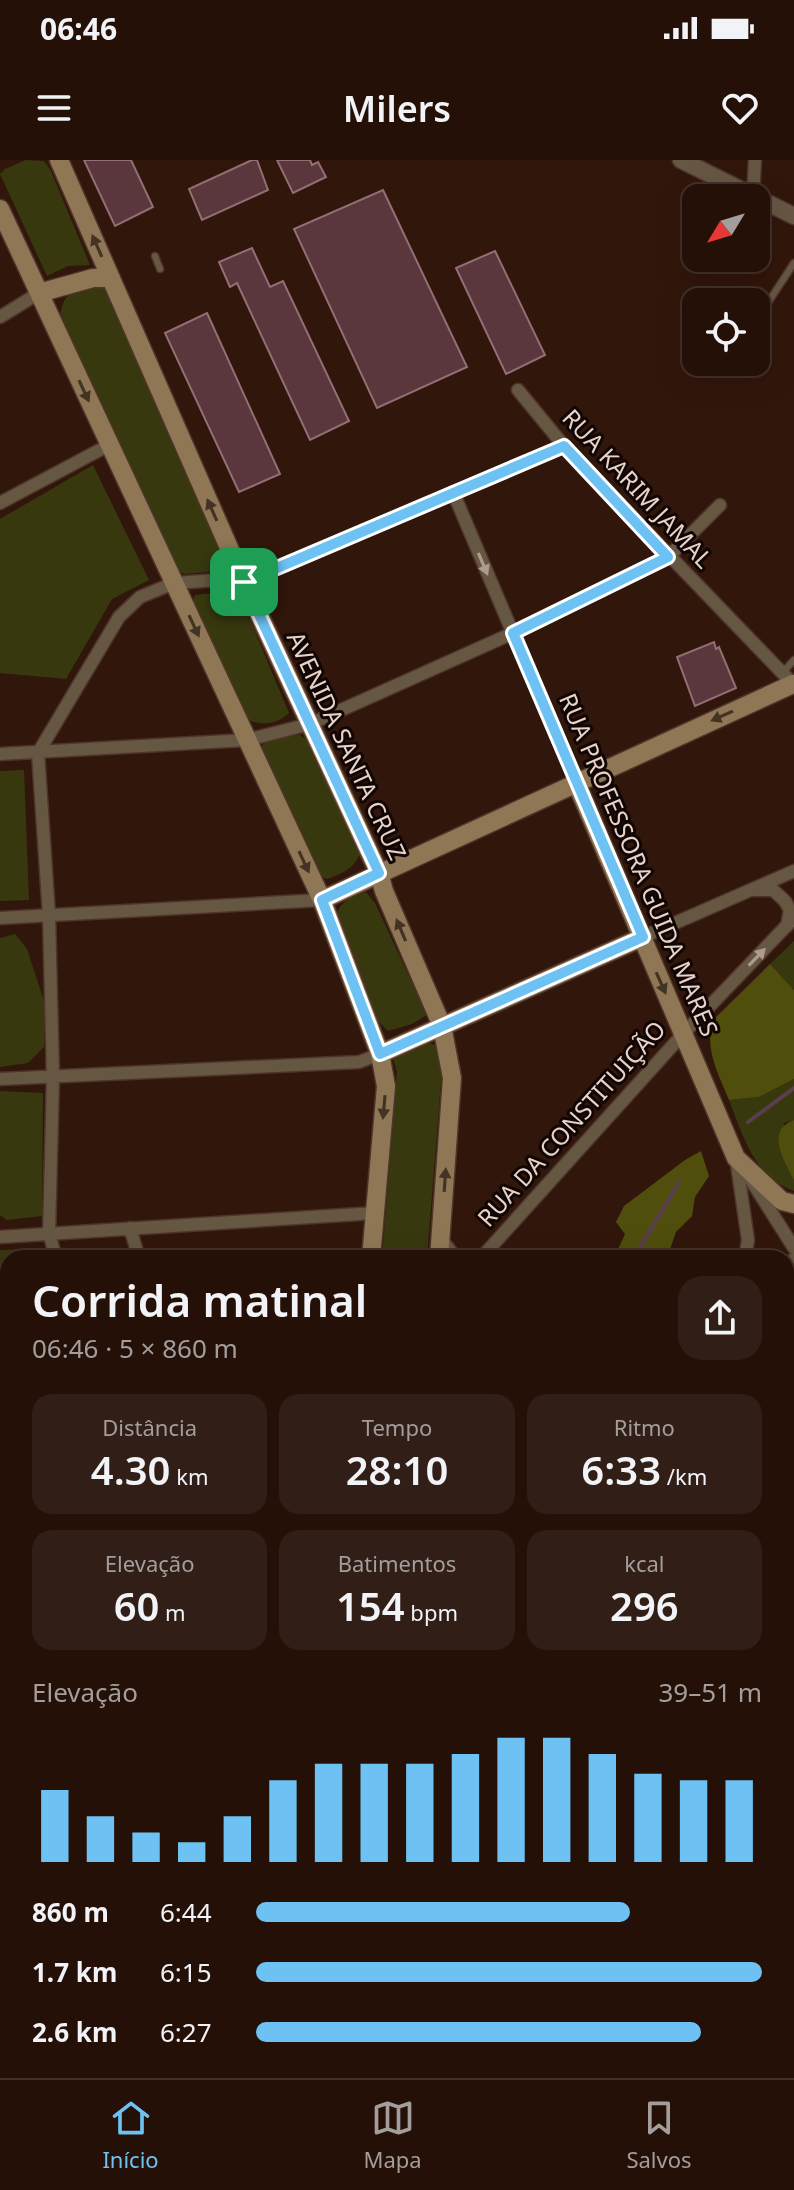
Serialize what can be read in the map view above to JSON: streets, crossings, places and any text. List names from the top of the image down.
{
  "streets": {
    "main road": ["AVENIDA SANTA CRUZ", "RUA PROFESSORA GUIDA MARES"],
    "street": ["RUA KARIM JAMAL", "RUA DA CONSTITUIÇÃO"]
  },
  "crossings": [
    ["RUA PROFESSORA GUIDA MARES", "RUA DA CONSTITUIÇÃO"]
  ],
  "north": "bottom left",
  "page": {
    "status": "06:46",
    "header": "Milers",
    "heading": ["Corrida matinal", "06:46 · 5 × 860 m"],
    "stats": [
      ["Distância", "4.30 km"],
      ["Tempo", "28:10"],
      ["Ritmo", "6:33 /km"],
      ["Elevação", "60 m"],
      ["Batimentos", "154 bpm"],
      ["kcal", "296"]
    ],
    "chart": ["Elevação", "39–51 m"],
    "list": [
      {
        "name": "860 m",
        "note": "6:44"
      },
      {
        "name": "1.7 km",
        "note": "6:15"
      },
      {
        "name": "2.6 km",
        "note": "6:27"
      }
    ],
    "tabs": ["Início", "Mapa", "Salvos"]
  }
}
